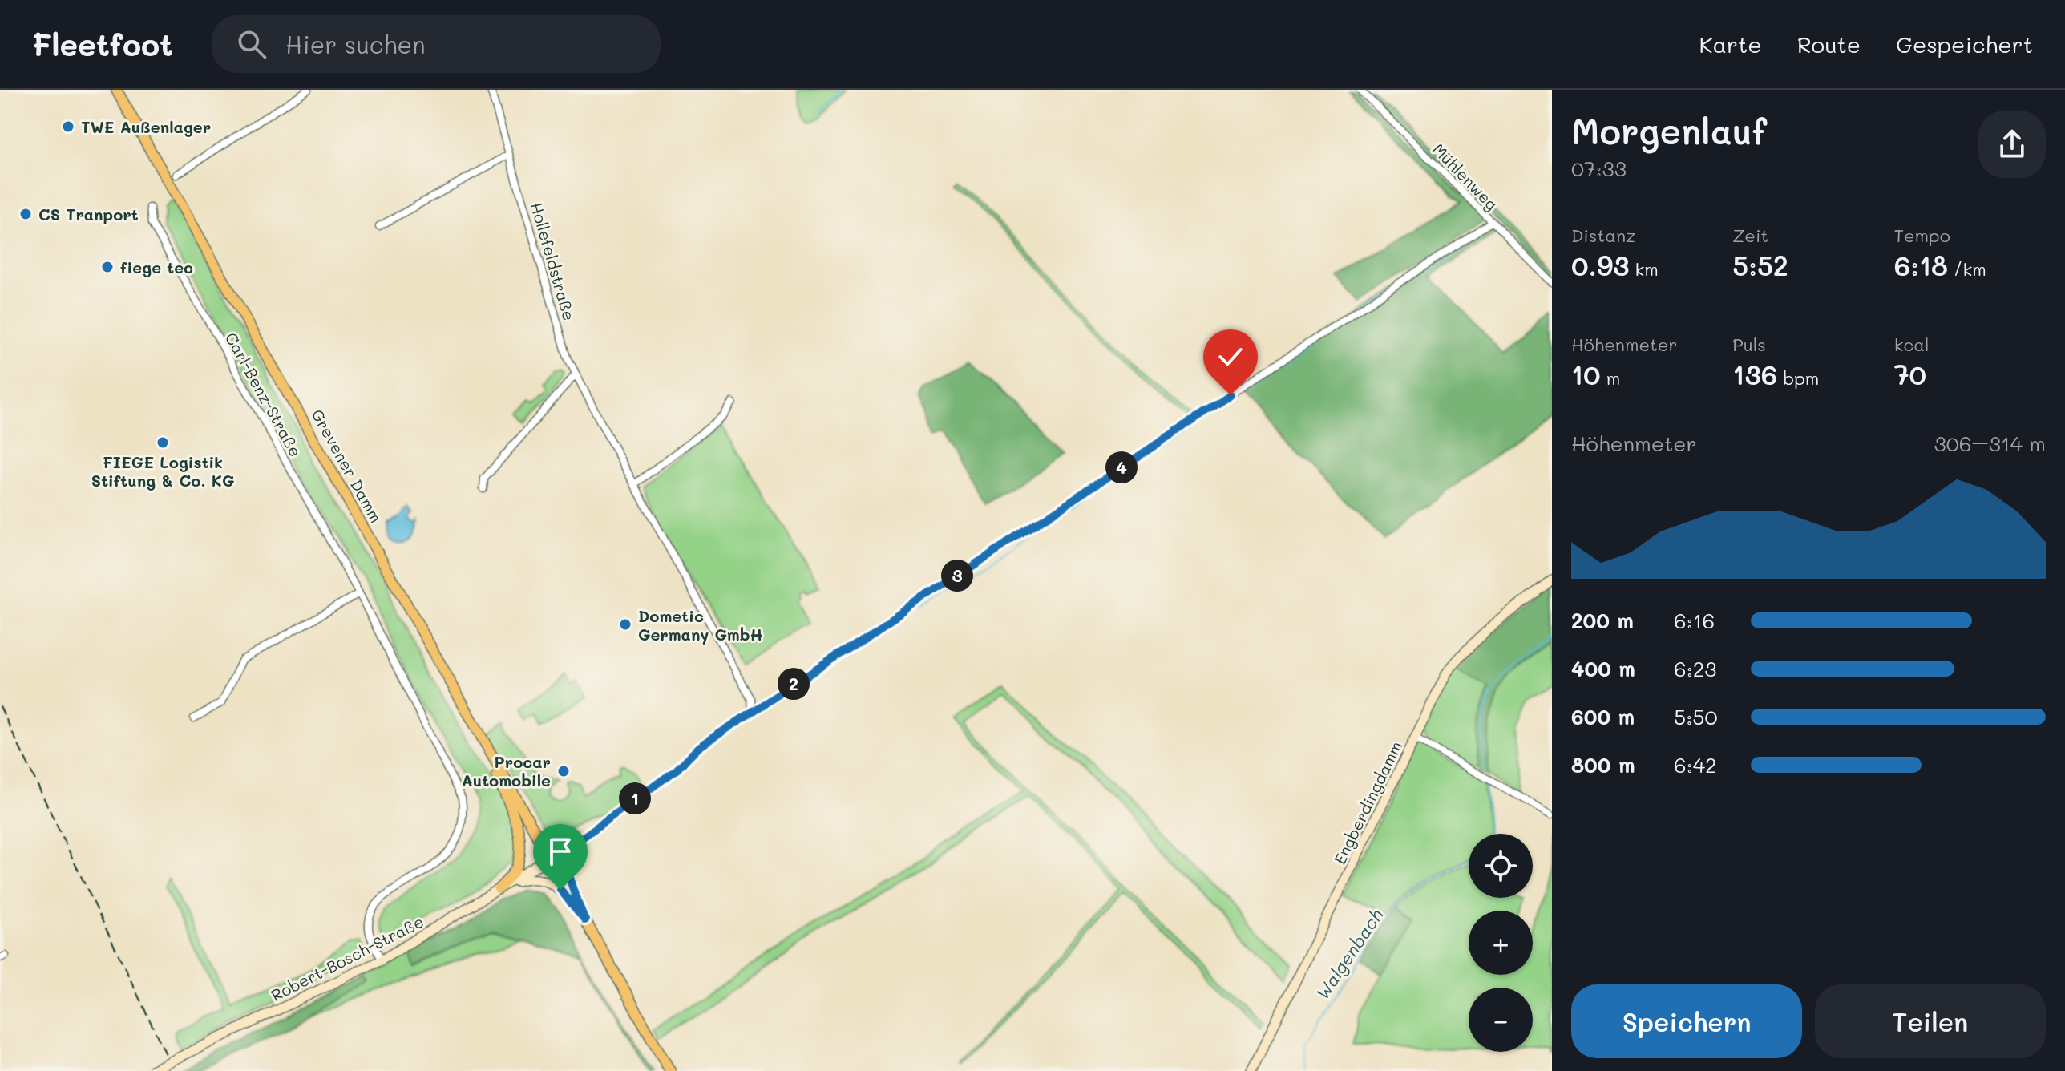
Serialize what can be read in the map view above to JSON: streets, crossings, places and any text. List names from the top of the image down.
{
  "streets": {
    "main road": ["Grevener Damm"],
    "street": [
      "Mühlenweg",
      "Hollefeldstraße",
      "Carl-Benz-Straße",
      "Engberdingdamm",
      "Robert-Bosch-Straße"
    ]
  },
  "crossings": [
    ["Carl-Benz-Straße", "Robert-Bosch-Straße"],
    ["Grevener Damm", "Robert-Bosch-Straße"]
  ],
  "water": ["Walgenbach"],
  "places": [
    "TWE Außenlager",
    "CS Tranport",
    "fiege tec",
    "FIEGE Logistik Stiftung & Co. KG",
    "Dometic Germany GmbH",
    "Procar Automobile"
  ],
  "page": {
    "header": "Fleetfoot",
    "search": "Hier suchen",
    "nav": ["Karte", "Route", "Gespeichert"],
    "heading": ["Morgenlauf", "07:33"],
    "stats": [
      ["Distanz", "0.93 km"],
      ["Zeit", "5:52"],
      ["Tempo", "6:18 /km"],
      ["Höhenmeter", "10 m"],
      ["Puls", "136 bpm"],
      ["kcal", "70"]
    ],
    "chart": ["Höhenmeter", "306–314 m"],
    "pins": [
      "4",
      "3",
      "2",
      "1"
    ],
    "list": [
      {
        "name": "200 m",
        "note": "6:16"
      },
      {
        "name": "400 m",
        "note": "6:23"
      },
      {
        "name": "600 m",
        "note": "5:50"
      },
      {
        "name": "800 m",
        "note": "6:42"
      }
    ],
    "map_buttons": ["+", "−"],
    "buttons": ["Speichern", "Teilen"]
  }
}
